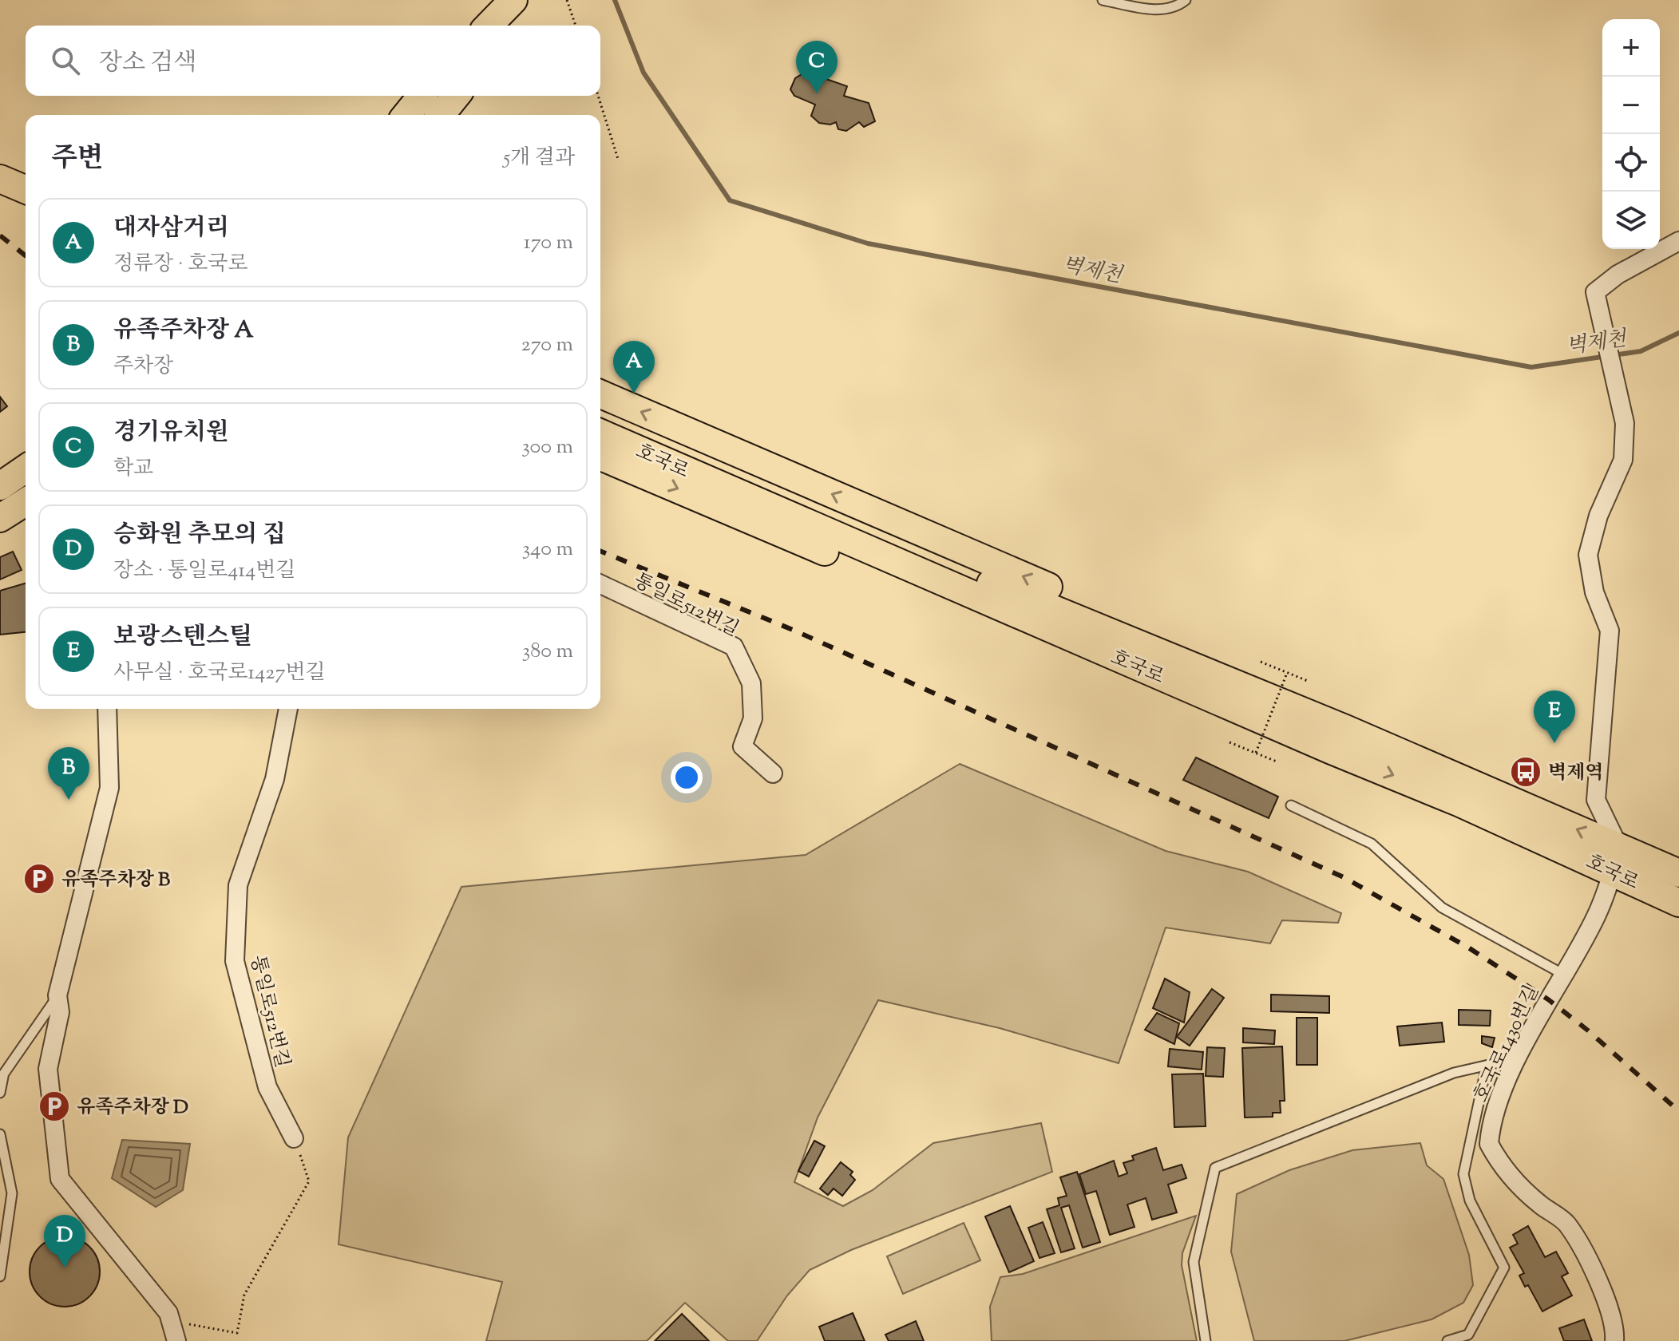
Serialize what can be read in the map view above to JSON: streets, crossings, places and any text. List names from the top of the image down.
{
  "streets": {
    "main road": ["호국로"],
    "street": ["통일로512번길", "호국로1430번길"]
  },
  "crossings": [
    ["호국로", "호국로1430번길"]
  ],
  "water": ["벽제천"],
  "places": {
    "bus stop": ["벽제역"],
    "parking": ["유족주차장 B", "유족주차장 D"]
  },
  "page": {
    "map_buttons": ["+", "−"],
    "search": "장소 검색",
    "pins": [
      "C",
      "A",
      "E",
      "B",
      "D"
    ],
    "heading": ["주변", "5개 결과"],
    "list": [
      {
        "mark": "A",
        "name": "대자삼거리",
        "note": "정류장 · 호국로",
        "value": "170 m"
      },
      {
        "mark": "B",
        "name": "유족주차장 A",
        "note": "주차장",
        "value": "270 m"
      },
      {
        "mark": "C",
        "name": "경기유치원",
        "note": "학교",
        "value": "300 m"
      },
      {
        "mark": "D",
        "name": "승화원 추모의 집",
        "note": "장소 · 통일로414번길",
        "value": "340 m"
      },
      {
        "mark": "E",
        "name": "보광스텐스틸",
        "note": "사무실 · 호국로1427번길",
        "value": "380 m"
      }
    ]
  }
}
